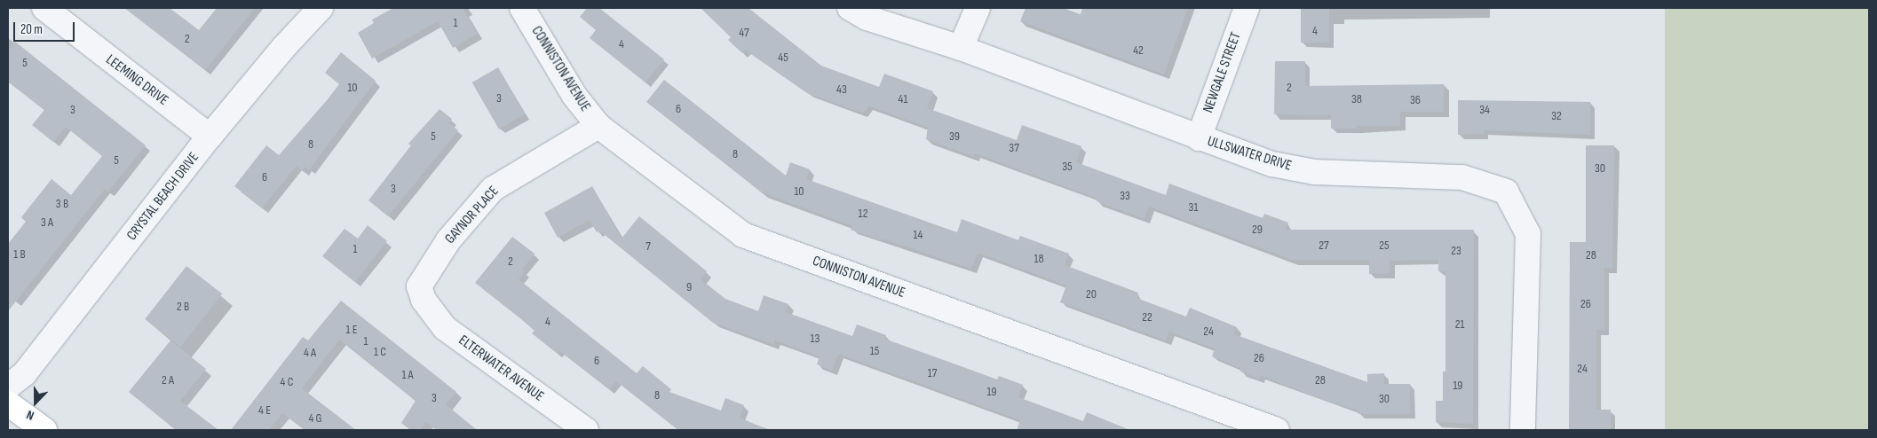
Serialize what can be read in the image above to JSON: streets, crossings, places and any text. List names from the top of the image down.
{
  "streets": {
    "street": [
      "CONNISTON AVENUE",
      "NEWGALE STREET",
      "LEEMING DRIVE",
      "ULLSWATER DRIVE",
      "CRYSTAL BEACH DRIVE",
      "GAYNOR PLACE",
      "ELTERWATER AVENUE"
    ]
  },
  "crossings": [
    ["CONNISTON AVENUE", "GAYNOR PLACE"],
    ["NEWGALE STREET", "ULLSWATER DRIVE"],
    ["LEEMING DRIVE", "CRYSTAL BEACH DRIVE"],
    ["GAYNOR PLACE", "ELTERWATER AVENUE"]
  ],
  "house_numbers": [
    "1",
    "4",
    "47",
    "2",
    "4",
    "42",
    "45",
    "5",
    "10",
    "2",
    "43",
    "3",
    "41",
    "38",
    "36",
    "6",
    "3",
    "34",
    "32",
    "5",
    "39",
    "8",
    "37",
    "8",
    "5",
    "35",
    "30",
    "6",
    "3",
    "10",
    "33",
    "3 B",
    "31",
    "12",
    "3 A",
    "29",
    "14",
    "27",
    "25",
    "7",
    "1",
    "23",
    "1 B",
    "28",
    "18",
    "2",
    "9",
    "20",
    "26",
    "2 B",
    "22",
    "4",
    "21",
    "1 E",
    "24",
    "13",
    "1",
    "15",
    "1 C",
    "4 A",
    "26",
    "6",
    "24",
    "17",
    "1 A",
    "2 A",
    "28",
    "4 C",
    "19",
    "19",
    "8",
    "3",
    "30",
    "4 E",
    "4 G"
  ],
  "scale_bar": "20 m",
  "north": "bottom"
}
